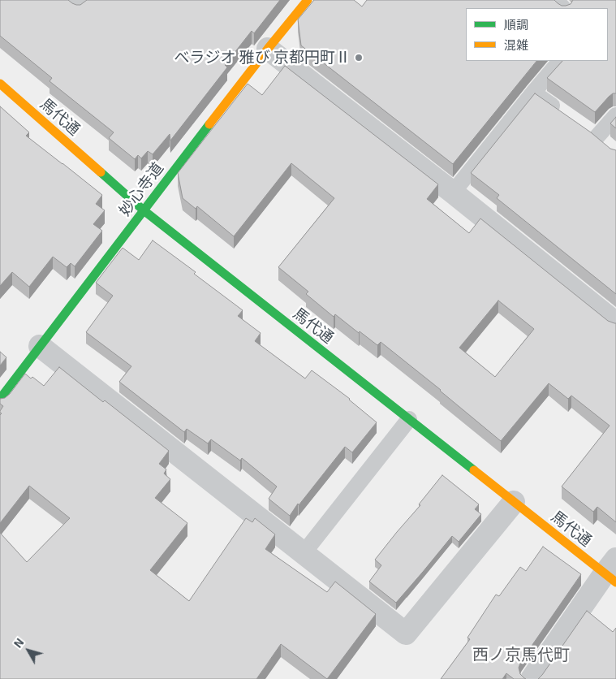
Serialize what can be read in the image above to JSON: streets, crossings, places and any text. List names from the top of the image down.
{
  "streets": {
    "street": ["馬代通", "妙心寺道"]
  },
  "crossings": [
    ["馬代通", "妙心寺道"]
  ],
  "districts": ["西ノ京馬代町"],
  "places": ["べラジオ 雅び 京都円町Ⅱ"],
  "legend": ["順調", "混雑"],
  "north": "top left"
}
